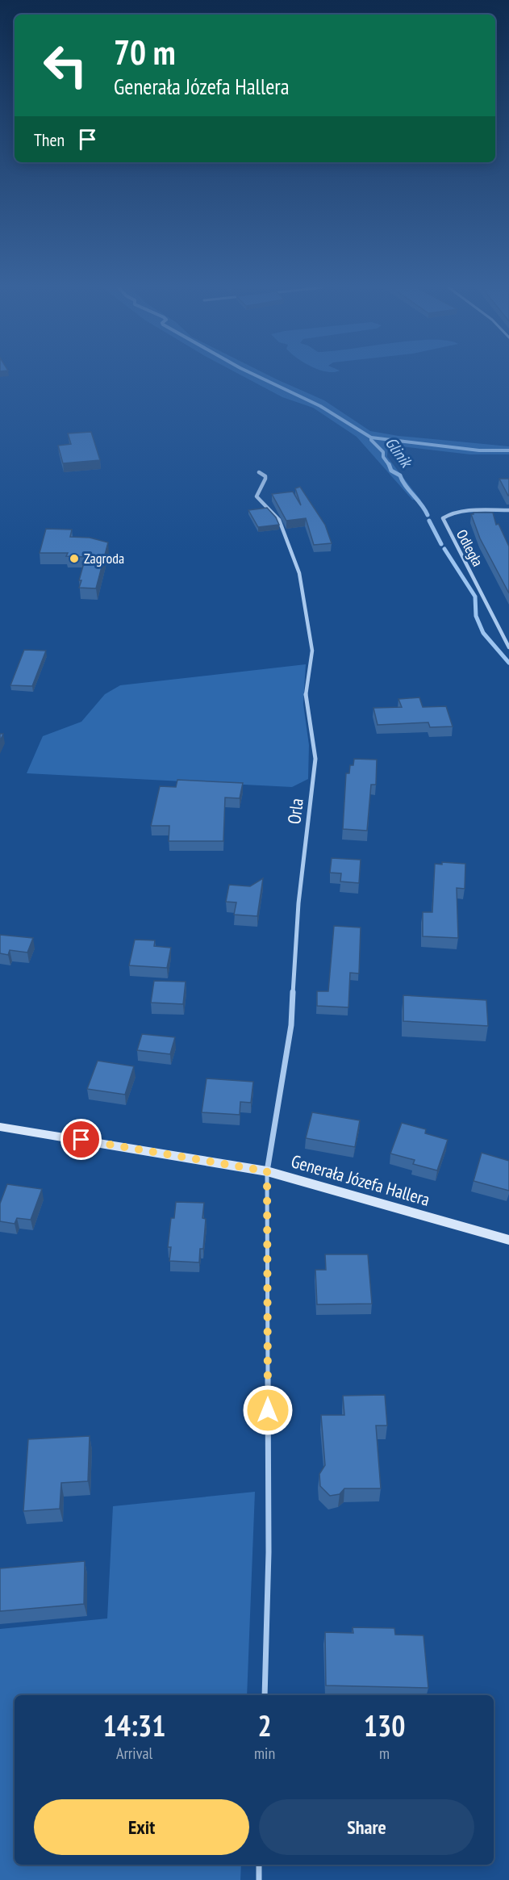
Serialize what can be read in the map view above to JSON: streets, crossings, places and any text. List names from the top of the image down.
{
  "streets": {
    "street": ["Odległa", "Orla", "Generała Józefa Hallera"]
  },
  "crossings": [
    ["Orla", "Generała Józefa Hallera"]
  ],
  "water": ["Glinik"],
  "places": ["Zagroda"],
  "page": {
    "turn": ["70 m", "Generała Józefa Hallera"],
    "then": "Then",
    "eta": [
      "14:31",
      "Arrival",
      "2",
      "min",
      "130",
      "m"
    ],
    "buttons": ["Exit", "Share"]
  }
}
